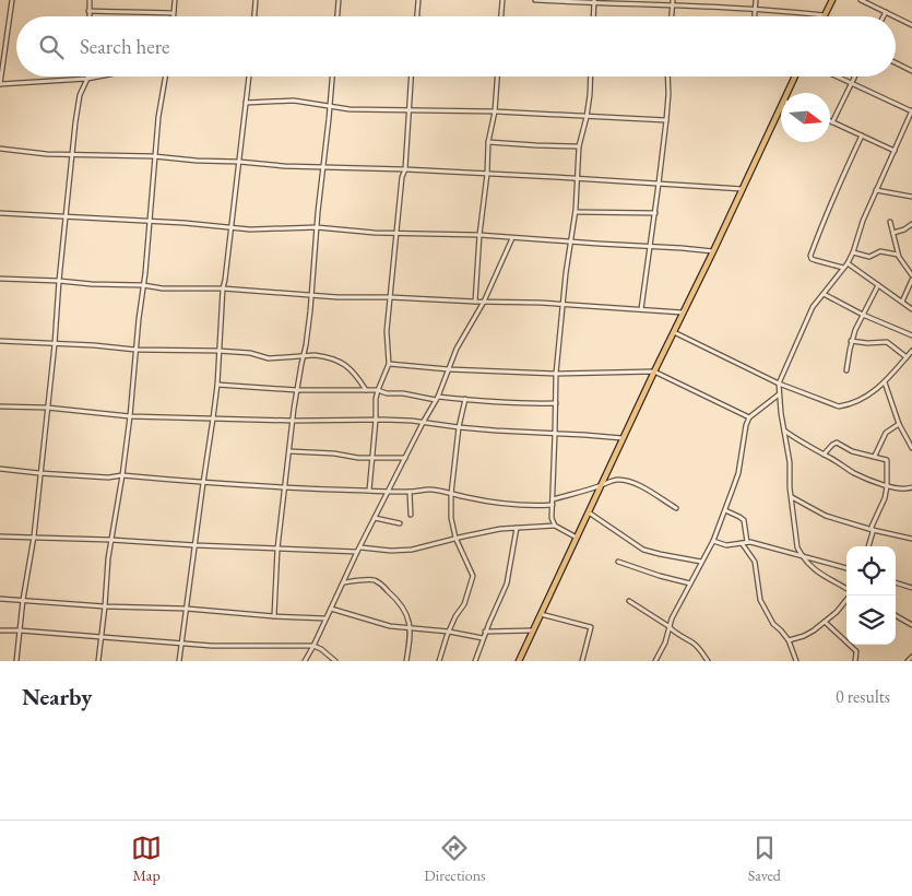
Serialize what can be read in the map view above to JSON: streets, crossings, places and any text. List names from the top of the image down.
{
  "north": "right",
  "page": {
    "search": "Search here",
    "heading": ["Nearby", "0 results"],
    "nav": ["Map", "Directions", "Saved"]
  }
}
